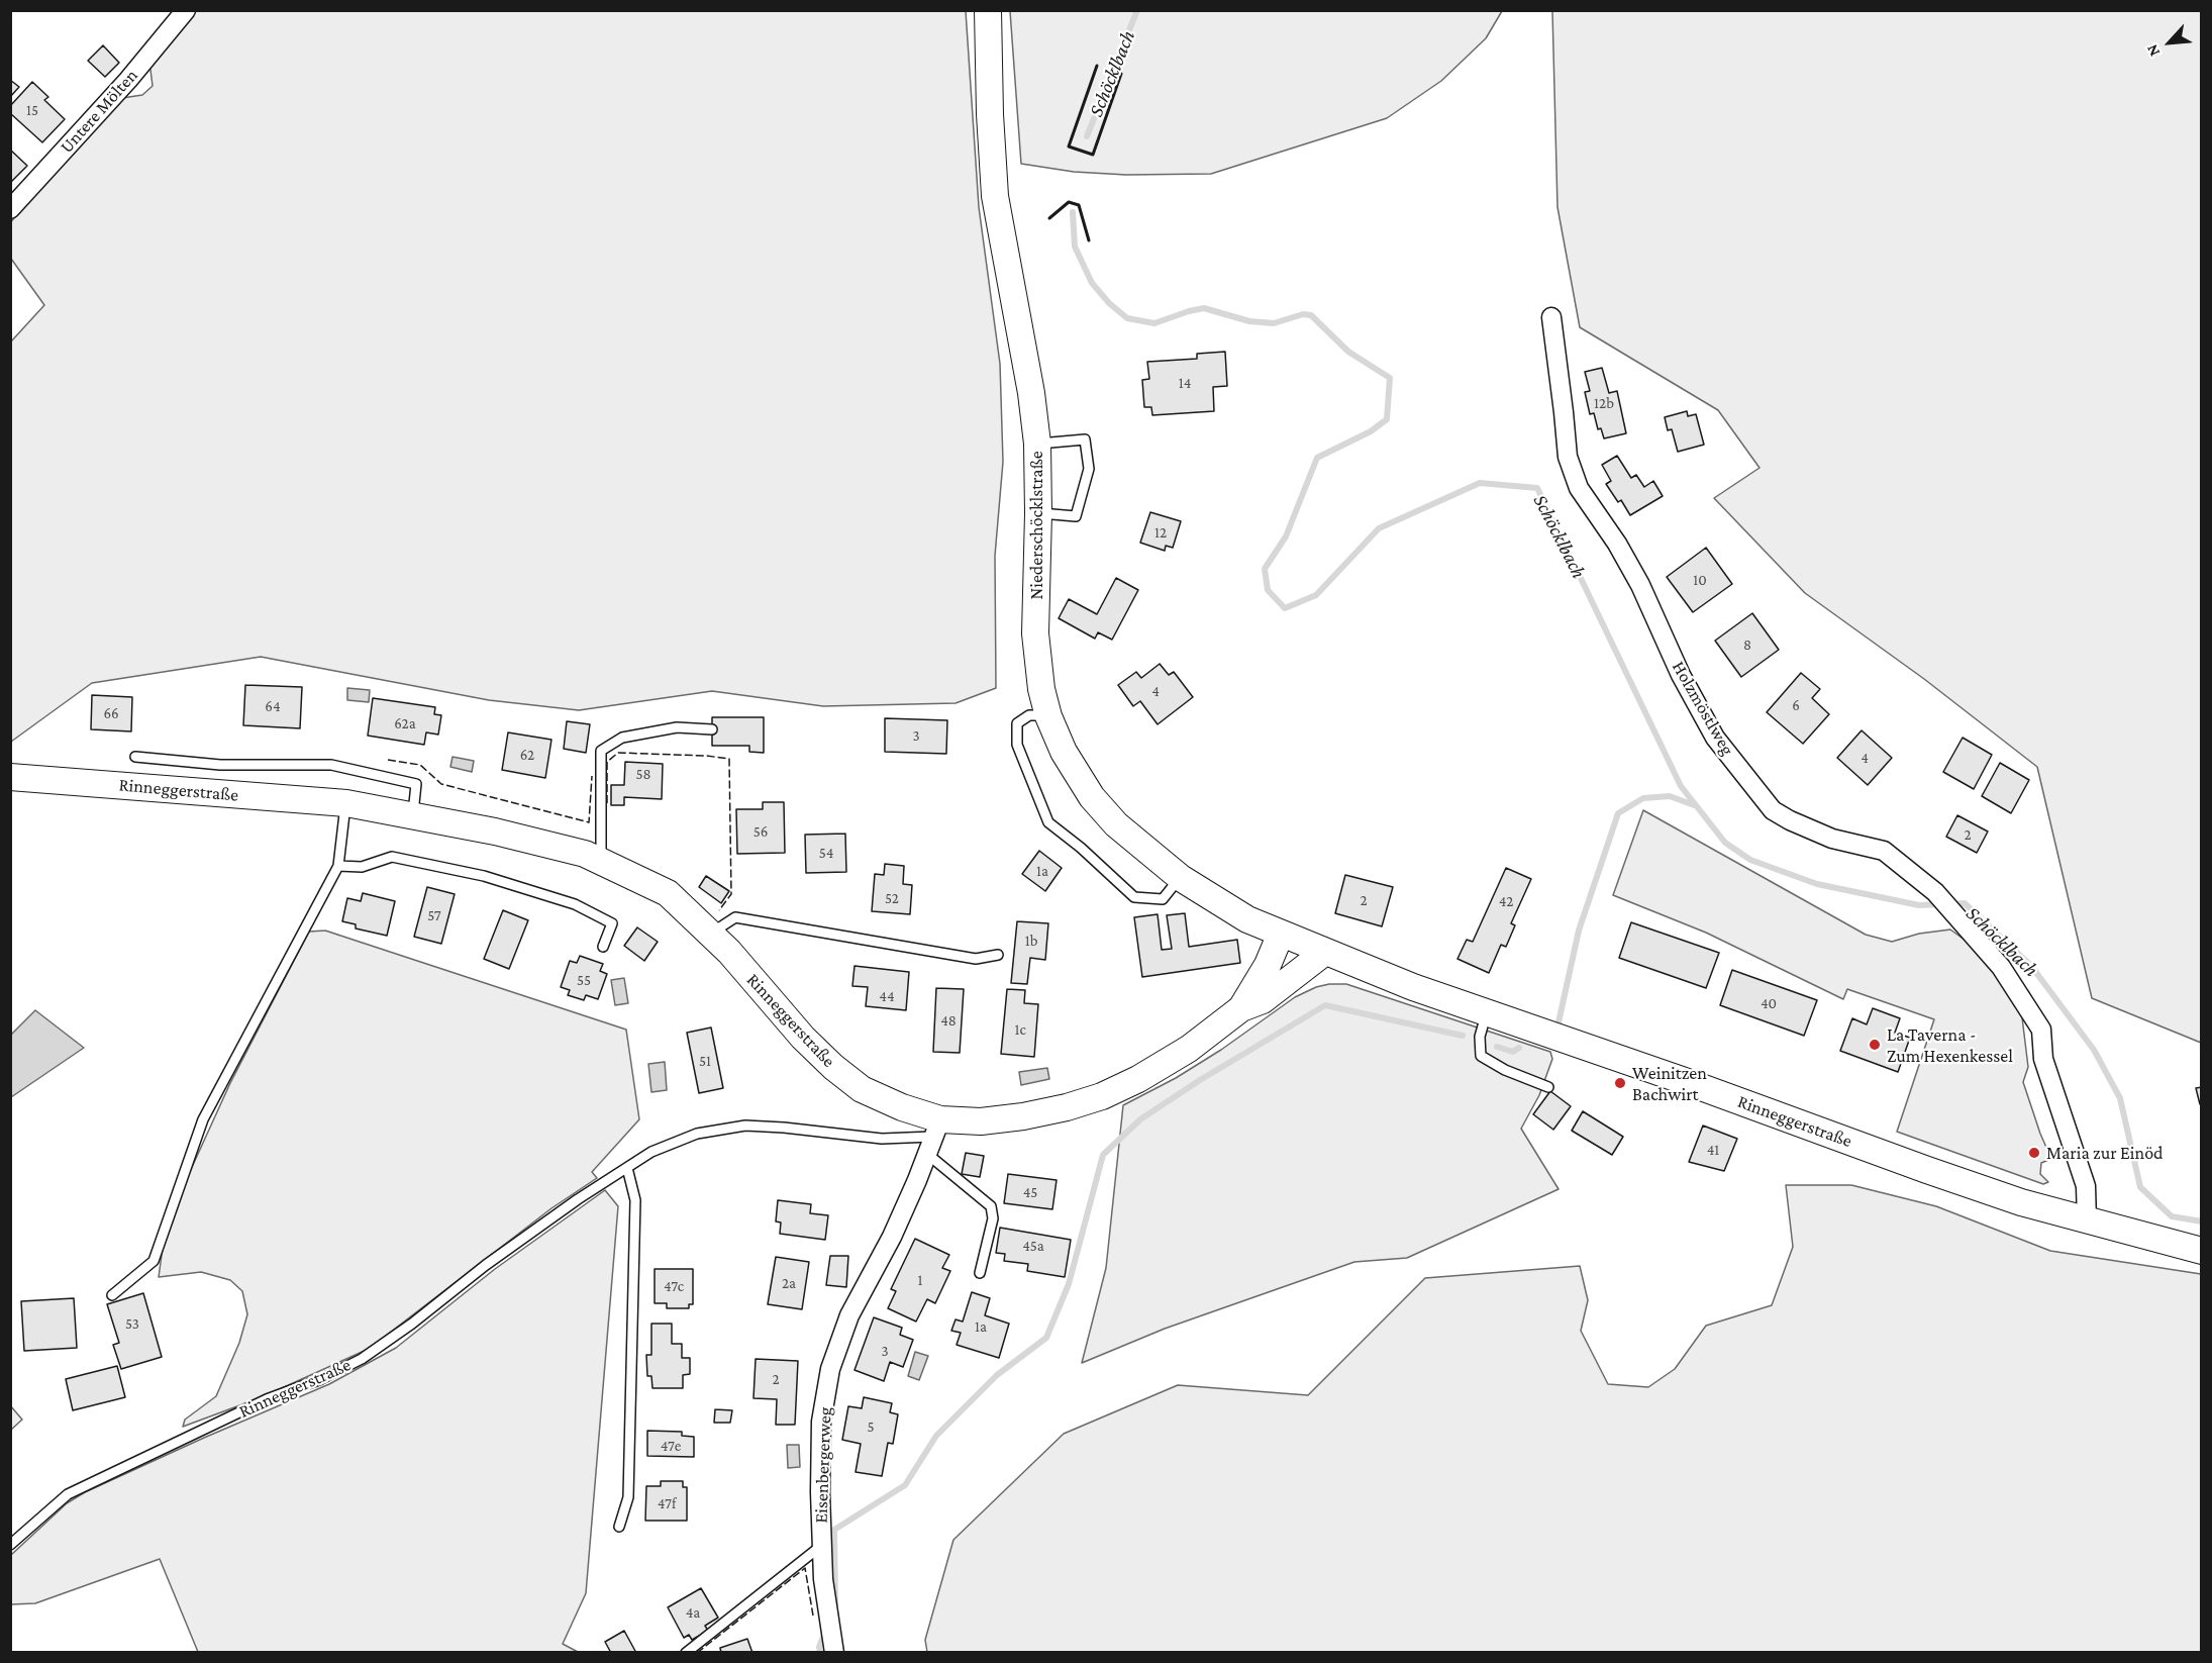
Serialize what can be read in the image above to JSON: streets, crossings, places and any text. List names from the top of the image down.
{
  "streets": {
    "main road": ["Niederschöcklstraße", "Rinneggerstraße"],
    "street": ["Untere Mölten", "Holzmöstlweg", "Eisenbergerweg"]
  },
  "crossings": [
    ["Niederschöcklstraße", "Rinneggerstraße"],
    ["Holzmöstlweg", "Rinneggerstraße"],
    ["Rinneggerstraße", "Eisenbergerweg"]
  ],
  "water": ["Schöcklbach"],
  "places": ["La Taverna - Zum Hexenkessel", "Weinitzen Bachwirt", "Maria zur Einöd"],
  "house_numbers": [
    "15",
    "14",
    "12b",
    "12",
    "10",
    "8",
    "4",
    "6",
    "64",
    "66",
    "62a",
    "3",
    "62",
    "4",
    "58",
    "56",
    "2",
    "54",
    "1a",
    "52",
    "2",
    "42",
    "57",
    "1b",
    "55",
    "44",
    "40",
    "48",
    "1c",
    "51",
    "41",
    "45",
    "45a",
    "1",
    "2a",
    "47c",
    "53",
    "1a",
    "3",
    "2",
    "5",
    "47e",
    "47f",
    "4a"
  ],
  "north": "bottom left"
}
